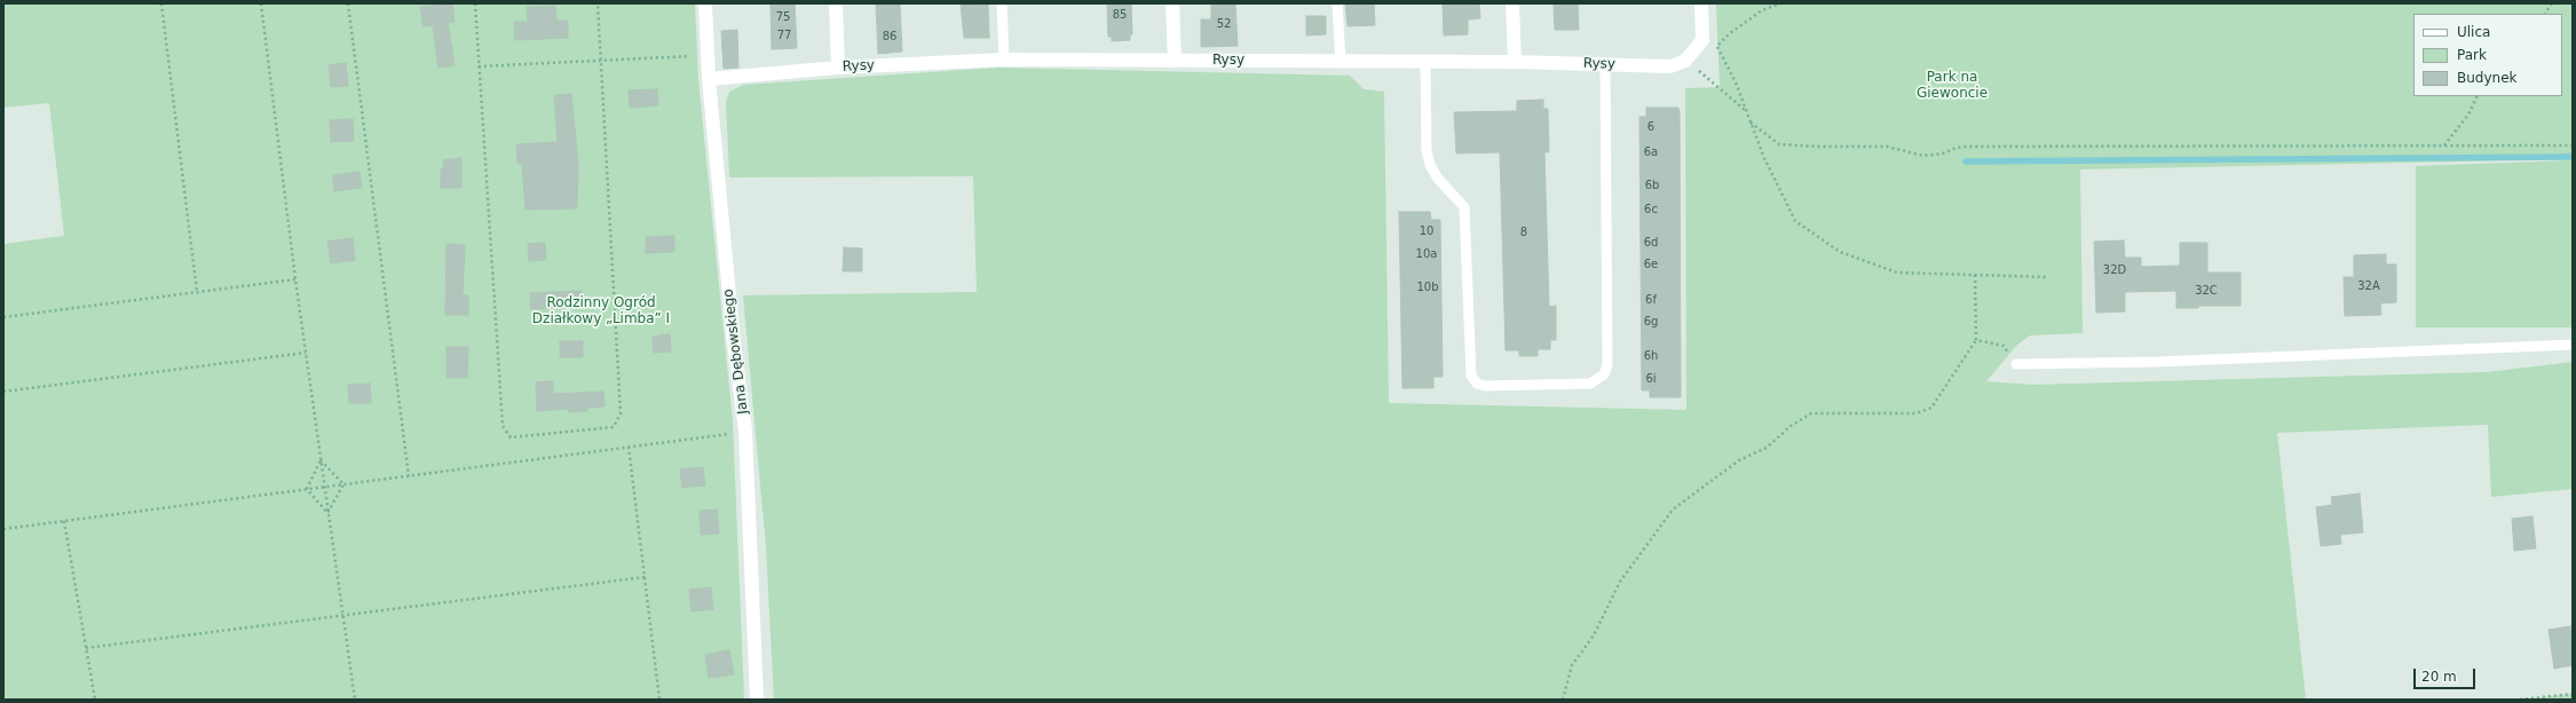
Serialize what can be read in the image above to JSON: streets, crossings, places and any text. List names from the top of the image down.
{
  "streets": {
    "street": ["Rysy", "Jana Dębowskiego"]
  },
  "crossings": [
    ["Rysy", "Jana Dębowskiego"]
  ],
  "parks": ["Park na Giewoncie", "Rodzinny Ogród Działkowy „Limba” I"],
  "house_numbers": [
    "85",
    "75",
    "52",
    "77",
    "86",
    "6",
    "6a",
    "6b",
    "6c",
    "10",
    "8",
    "6d",
    "10a",
    "6e",
    "32D",
    "32A",
    "10b",
    "32C",
    "6f",
    "6g",
    "6h",
    "6i"
  ],
  "legend": ["Ulica", "Park", "Budynek"],
  "scale_bar": "20 m"
}
